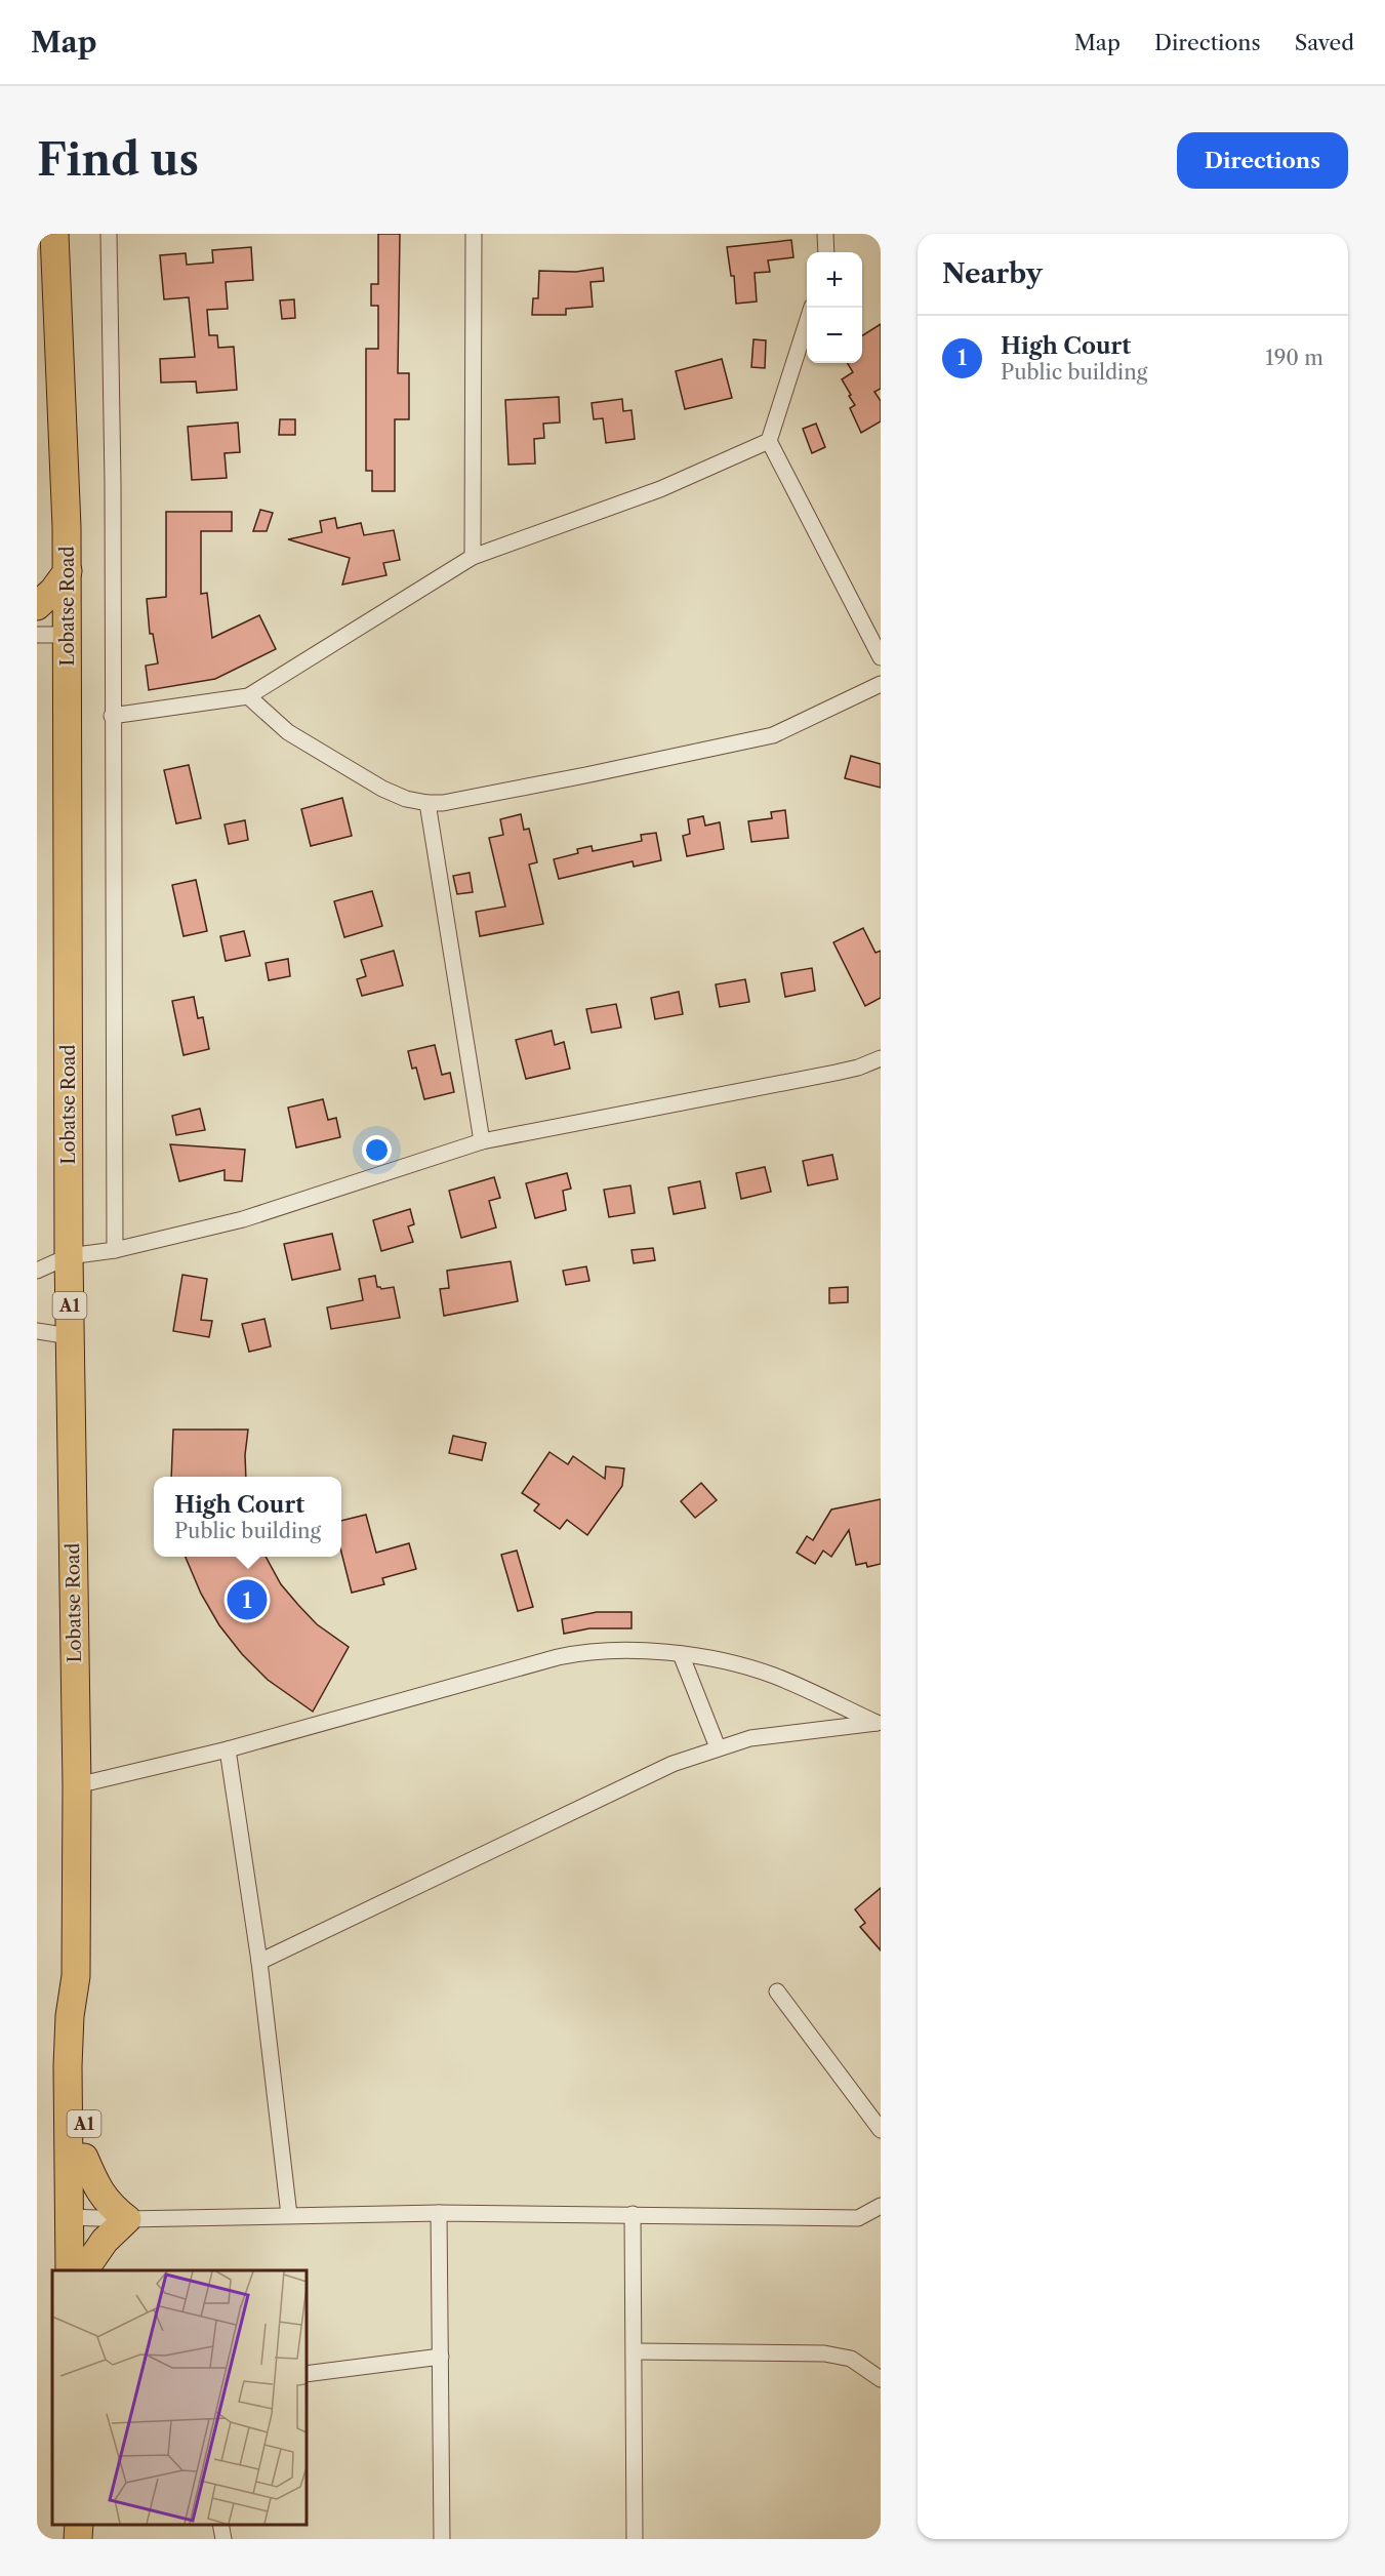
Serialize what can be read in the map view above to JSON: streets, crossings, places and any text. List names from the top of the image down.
{
  "streets": {
    "highway": ["Lobatse Road", "A1"]
  },
  "page": {
    "header": "Map",
    "nav": ["Map", "Directions", "Saved"],
    "buttons": "Directions",
    "title": "Find us",
    "heading": "Nearby",
    "map_buttons": ["+", "−"],
    "list": [
      {
        "mark": "1",
        "name": "High Court",
        "note": "Public building",
        "value": "190 m"
      }
    ],
    "popup": ["High Court", "Public building"],
    "pins": "1"
  }
}
